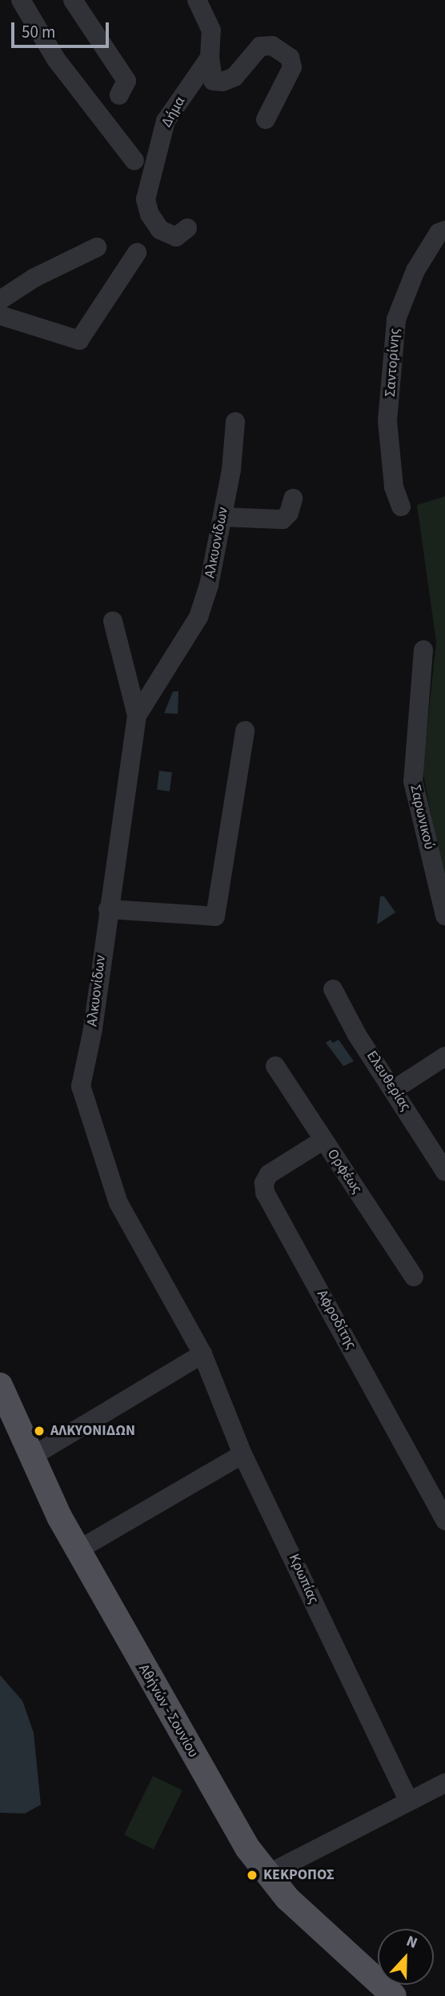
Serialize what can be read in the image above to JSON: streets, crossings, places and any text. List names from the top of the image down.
{
  "streets": {
    "main road": ["Αθήνών - Σουνίου"],
    "street": [
      "Δήμα",
      "Σαντορίνης",
      "Αλκυονίδων",
      "Σαρωνικού",
      "Ελευθερίας",
      "Ορφέως",
      "Αφροδίτης",
      "Κρωπίας"
    ]
  },
  "crossings": [
    ["Αλκυονίδων", "Κρωπίας"],
    ["Ορφέως", "Αφροδίτης"]
  ],
  "places": ["ΑΛΚΥΟΝΙΔΩΝ", "ΚΕΚΡΟΠΟΣ"],
  "scale_bar": "50 m",
  "north": "top"
}
